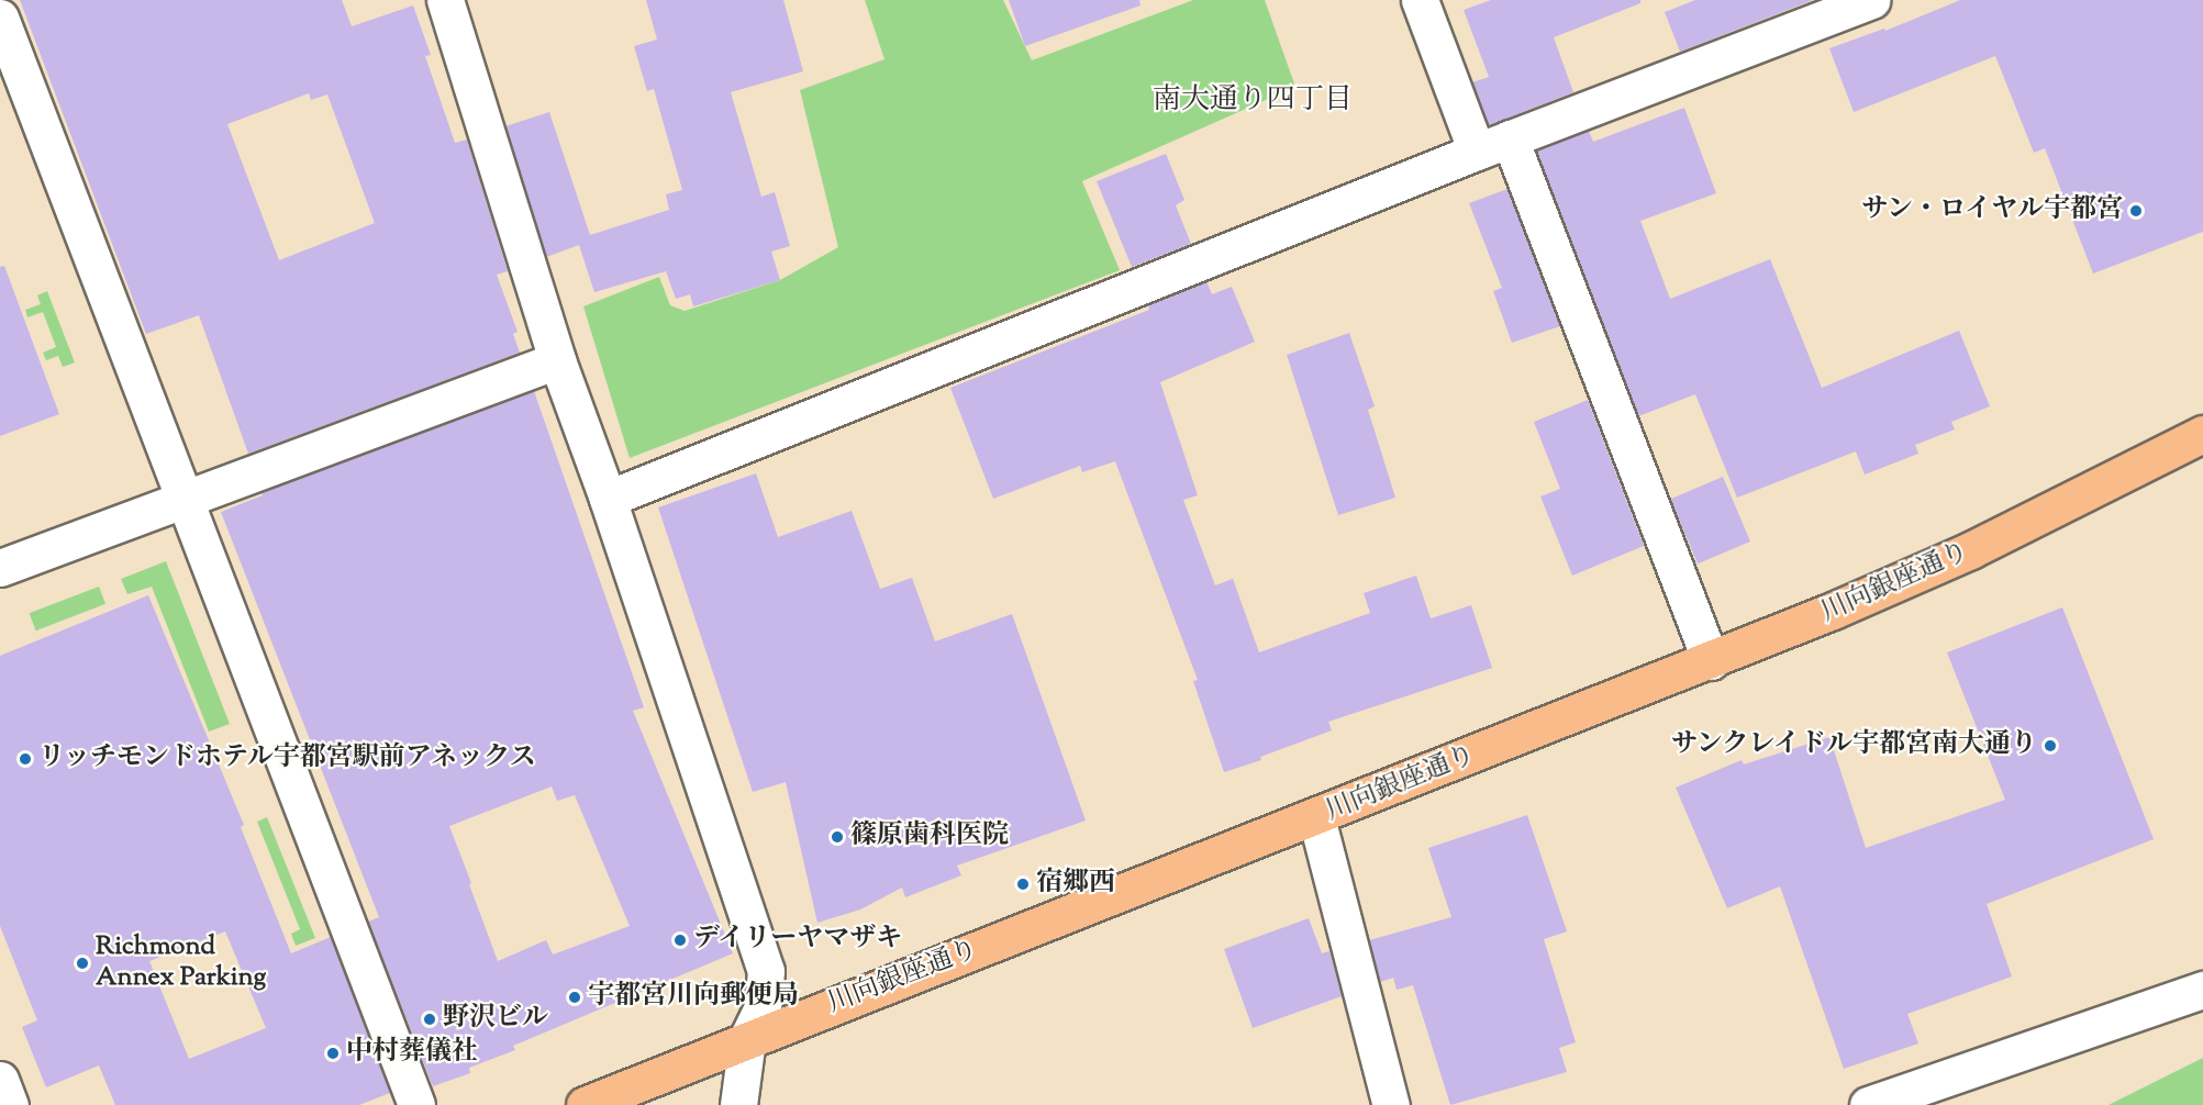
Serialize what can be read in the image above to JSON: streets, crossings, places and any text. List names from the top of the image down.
{
  "streets": {
    "main road": ["川向銀座通り"]
  },
  "districts": ["南大通り四丁目"],
  "places": [
    "サン・ロイヤル宇都宮",
    "サンクレイドル宇都宮南大通り",
    "リッチモンドホテル宇都宮駅前アネックス",
    "篠原歯科医院",
    "宿郷西",
    "デイリーヤマザキ",
    "Richmond Annex Parking",
    "宇都宮川向郵便局",
    "野沢ビル",
    "中村葬儀社"
  ]
}
